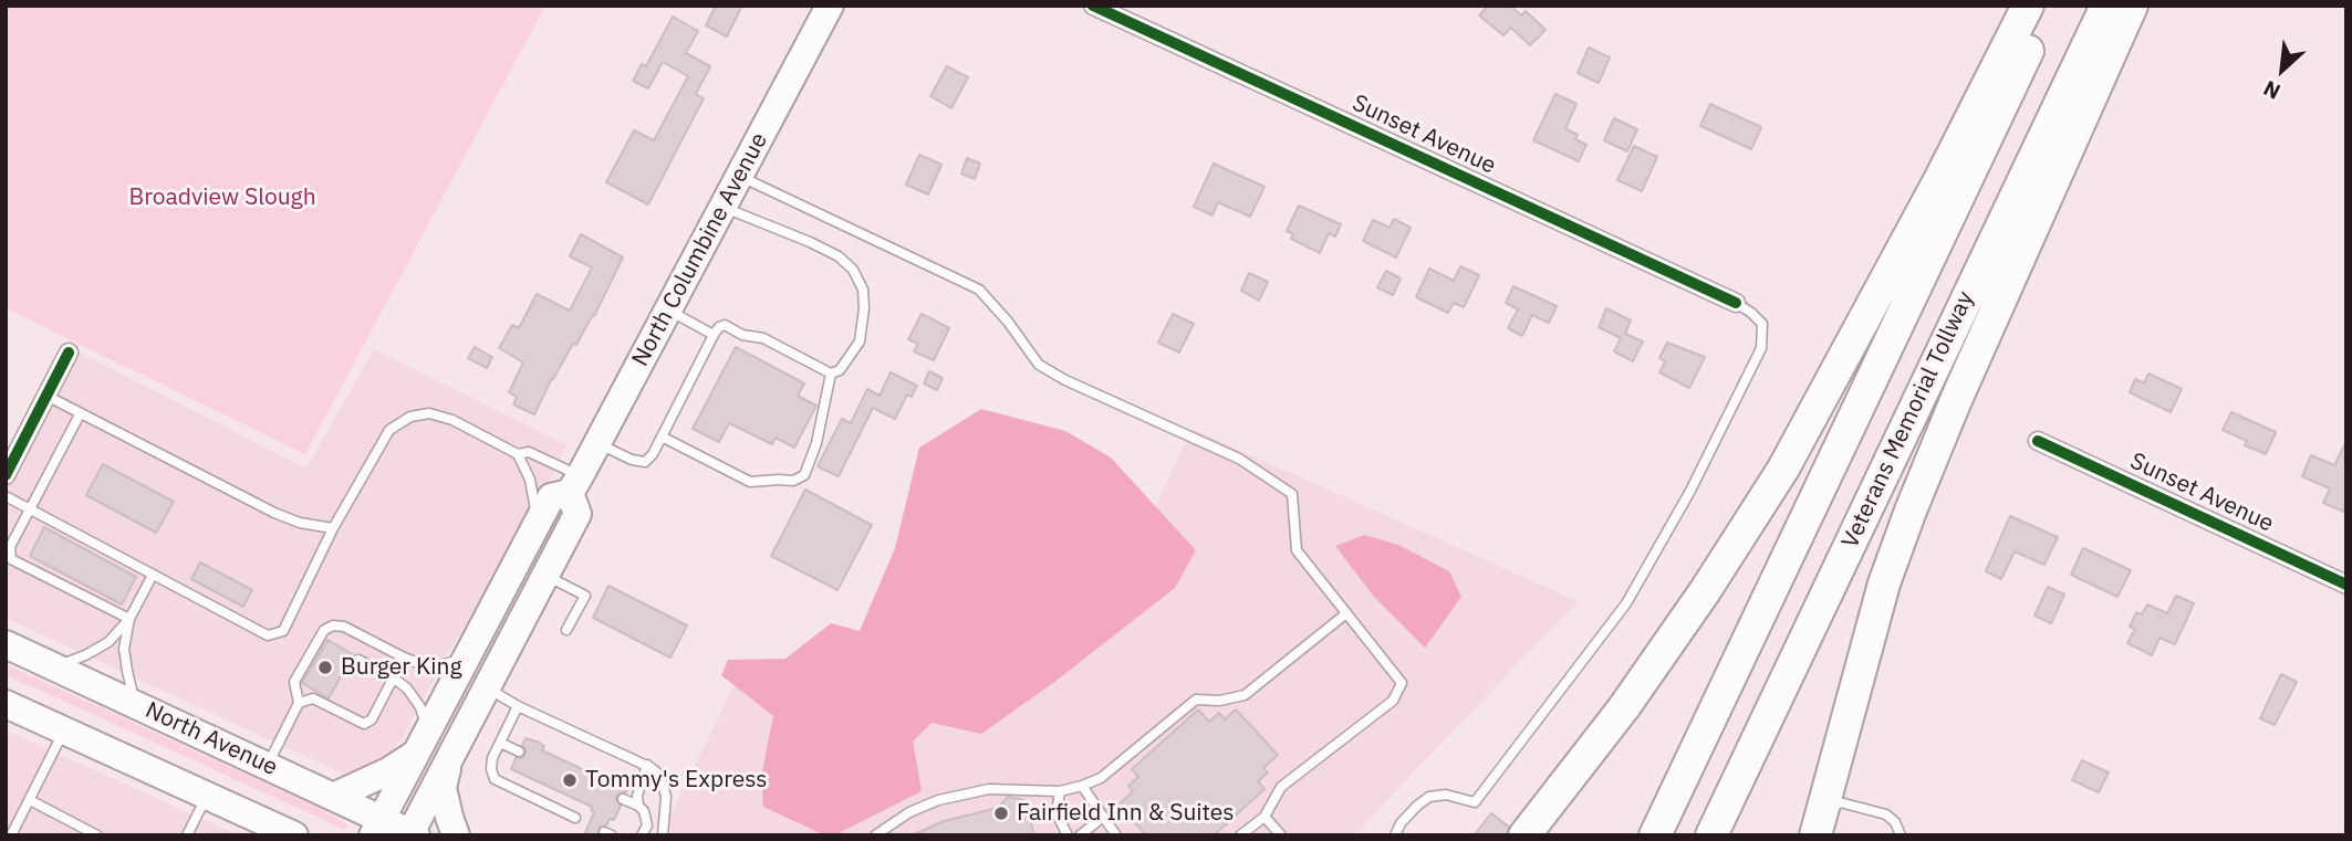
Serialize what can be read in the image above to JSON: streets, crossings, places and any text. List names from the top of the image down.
{
  "streets": {
    "highway": ["Veterans Memorial Tollway"],
    "main road": ["North Columbine Avenue", "North Avenue"],
    "street": ["Sunset Avenue"]
  },
  "crossings": [
    ["North Columbine Avenue", "North Avenue"]
  ],
  "parks": ["Broadview Slough"],
  "places": ["Burger King", "Tommy's Express", "Fairfield Inn & Suites"],
  "north": "bottom left"
}
